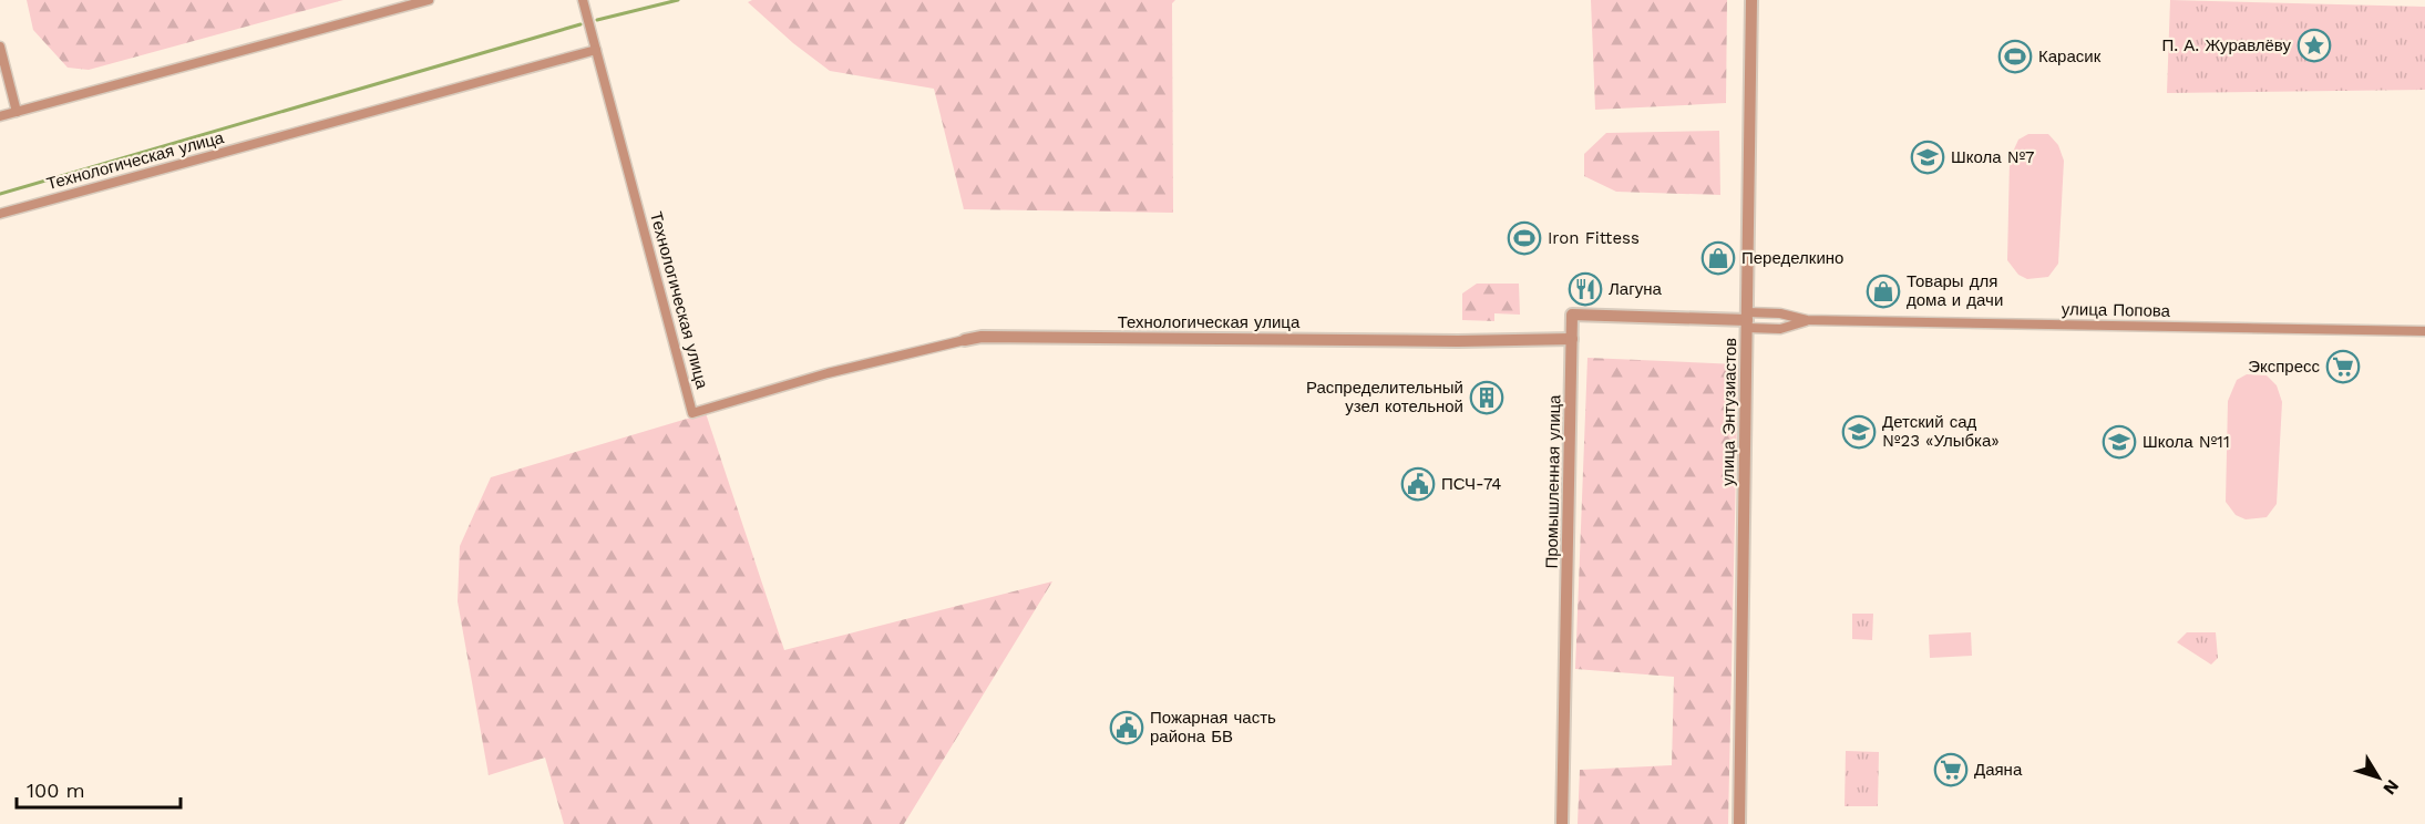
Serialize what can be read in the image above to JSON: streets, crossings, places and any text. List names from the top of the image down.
{
  "streets": {
    "street": [
      "Технологическая улица",
      "улица Попова",
      "улица Энтузиастов",
      "Промышленная улица"
    ]
  },
  "crossings": [
    ["Технологическая улица", "Промышленная улица"],
    ["улица Попова", "улица Энтузиастов"],
    ["улица Попова", "Промышленная улица"],
    ["улица Энтузиастов", "Промышленная улица"]
  ],
  "places": {
    "place": ["П. А. Журавлёву"],
    "sports": ["Карасик", "Iron Fittess"],
    "school or university": ["Школа №7", "Детский сад №23 «Улыбка»", "Школа №11"],
    "shop": ["Переделкино", "Товары для дома и дачи"],
    "restaurant": ["Лагуна"],
    "supermarket": ["Экспресс", "Даяна"],
    "building": ["Распределительный узел котельной"],
    "public building": ["ПСЧ-74", "Пожарная часть района БВ"]
  },
  "scale_bar": "100 m",
  "north": "bottom right"
}
